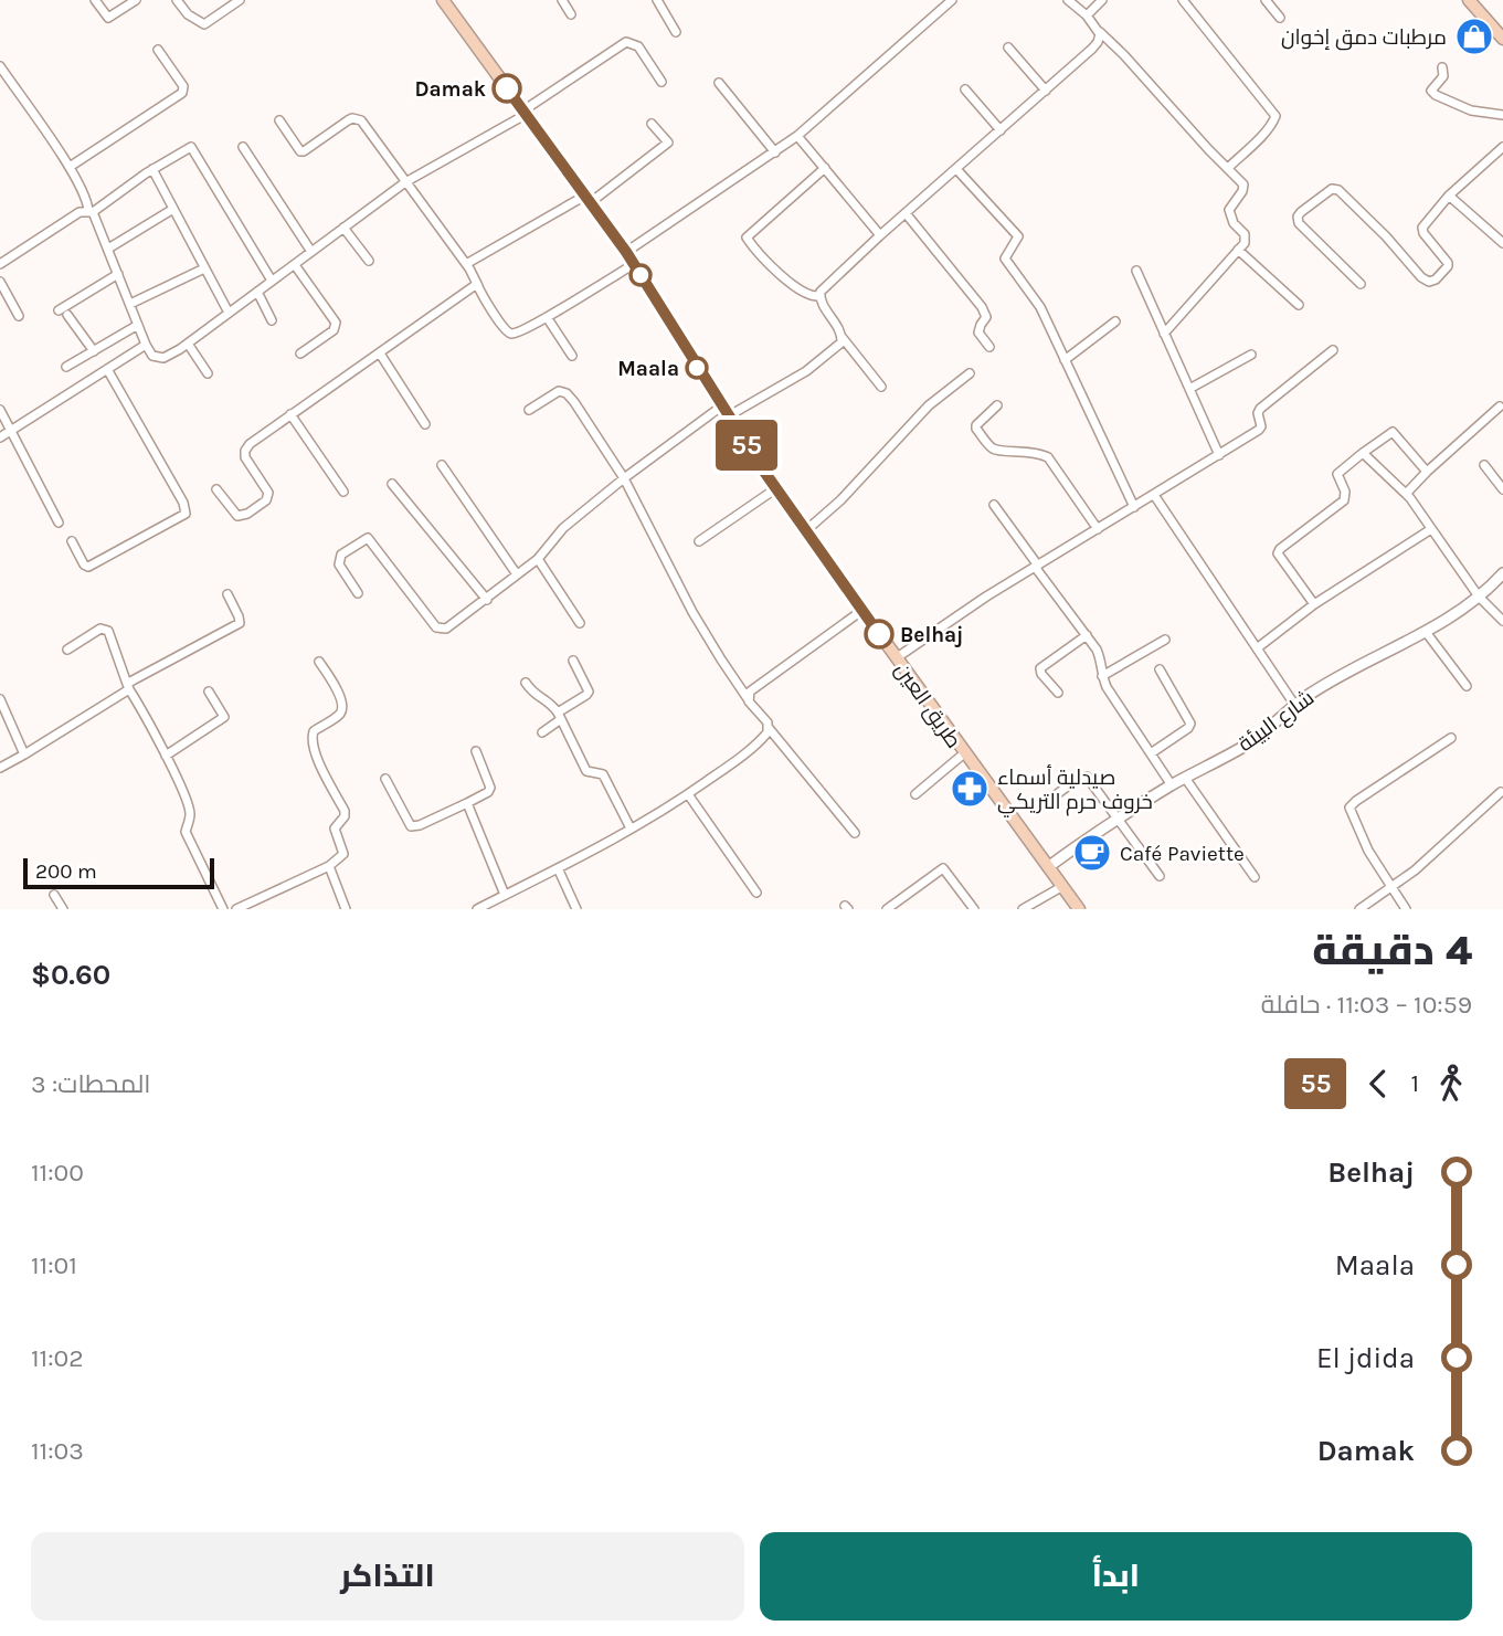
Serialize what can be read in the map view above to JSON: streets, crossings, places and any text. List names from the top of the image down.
{
  "streets": {
    "main road": ["طريق العين"],
    "street": ["شارع البيئة"]
  },
  "crossings": [
    ["طريق العين", "شارع البيئة"]
  ],
  "places": {
    "shop": ["مرطبات دمق إخوان"],
    "other": ["Damak", "Maala", "Belhaj"],
    "pharmacy": ["صيدلية أسماء خروف حرم التريكي"],
    "cafe": ["Café Paviette"]
  },
  "lines": ["bus line 55"],
  "scale_bar": "200 m",
  "page": {
    "on_map": "55",
    "scale": "200 m",
    "heading": ["4 دقيقة", "10:59 – 11:03 · حافلة", "$0.60"],
    "legs": ["1", "55", "المحطات: 3"],
    "list": [
      {
        "name": "Belhaj",
        "value": "11:00"
      },
      {
        "name": "Maala",
        "value": "11:01"
      },
      {
        "name": "El jdida",
        "value": "11:02"
      },
      {
        "name": "Damak",
        "value": "11:03"
      }
    ],
    "buttons": ["ابدأ", "التذاكر"]
  }
}
